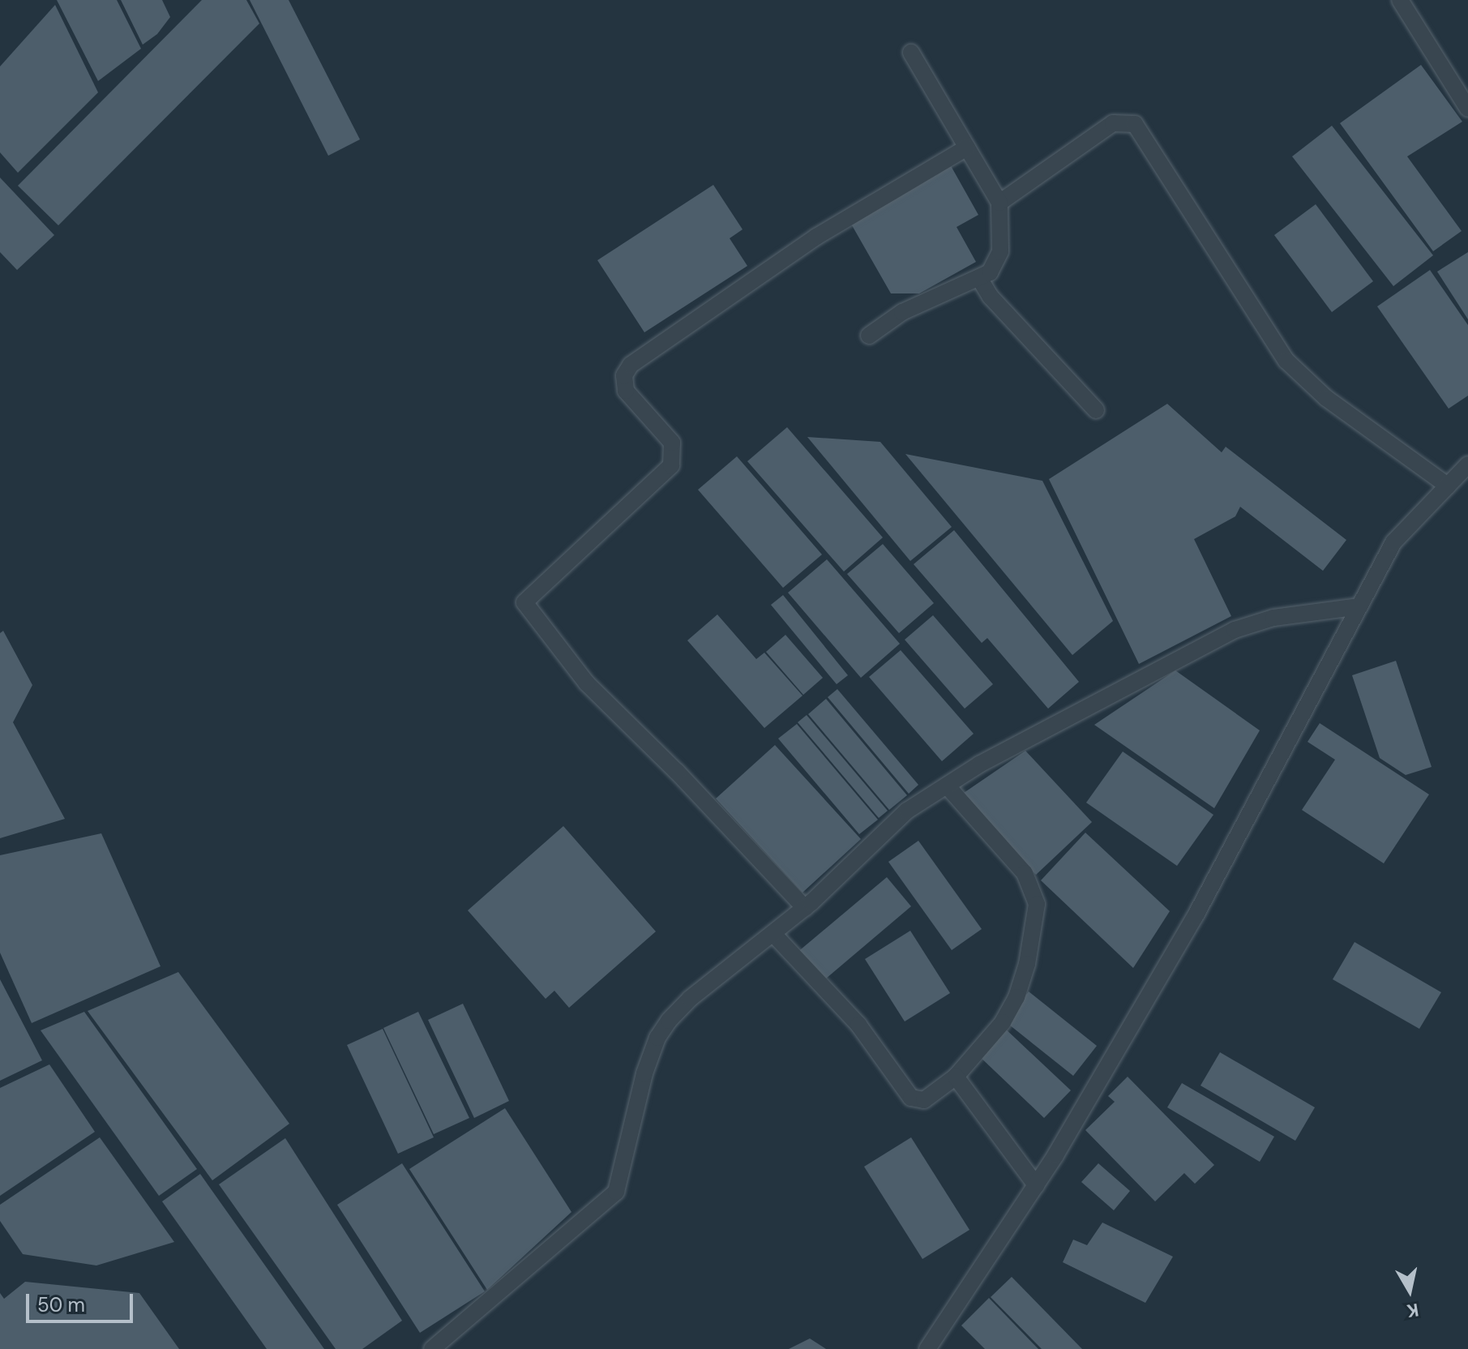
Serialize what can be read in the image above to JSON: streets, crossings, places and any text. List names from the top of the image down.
{
  "scale_bar": "50 m",
  "north": "bottom"
}
